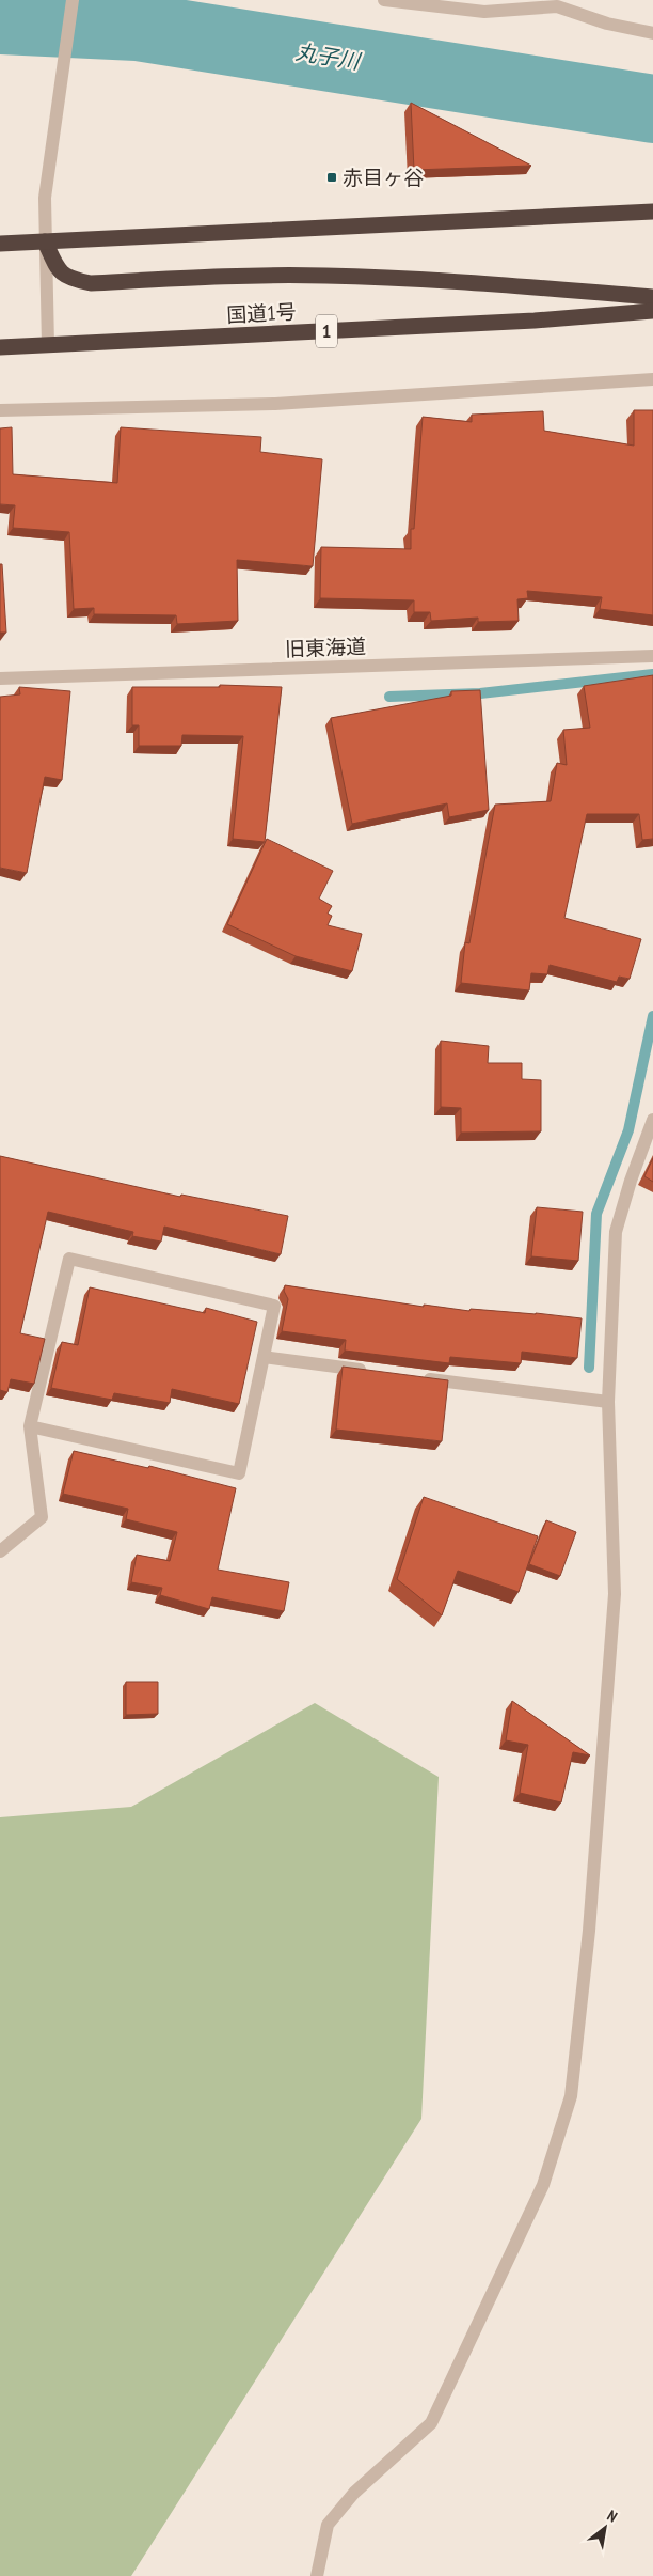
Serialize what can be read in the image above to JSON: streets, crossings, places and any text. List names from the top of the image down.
{
  "streets": {
    "highway": ["国道1号", "1"],
    "street": ["旧東海道"]
  },
  "water": ["丸子川"],
  "places": {
    "transit": ["赤目ヶ谷"]
  },
  "north": "top right"
}
